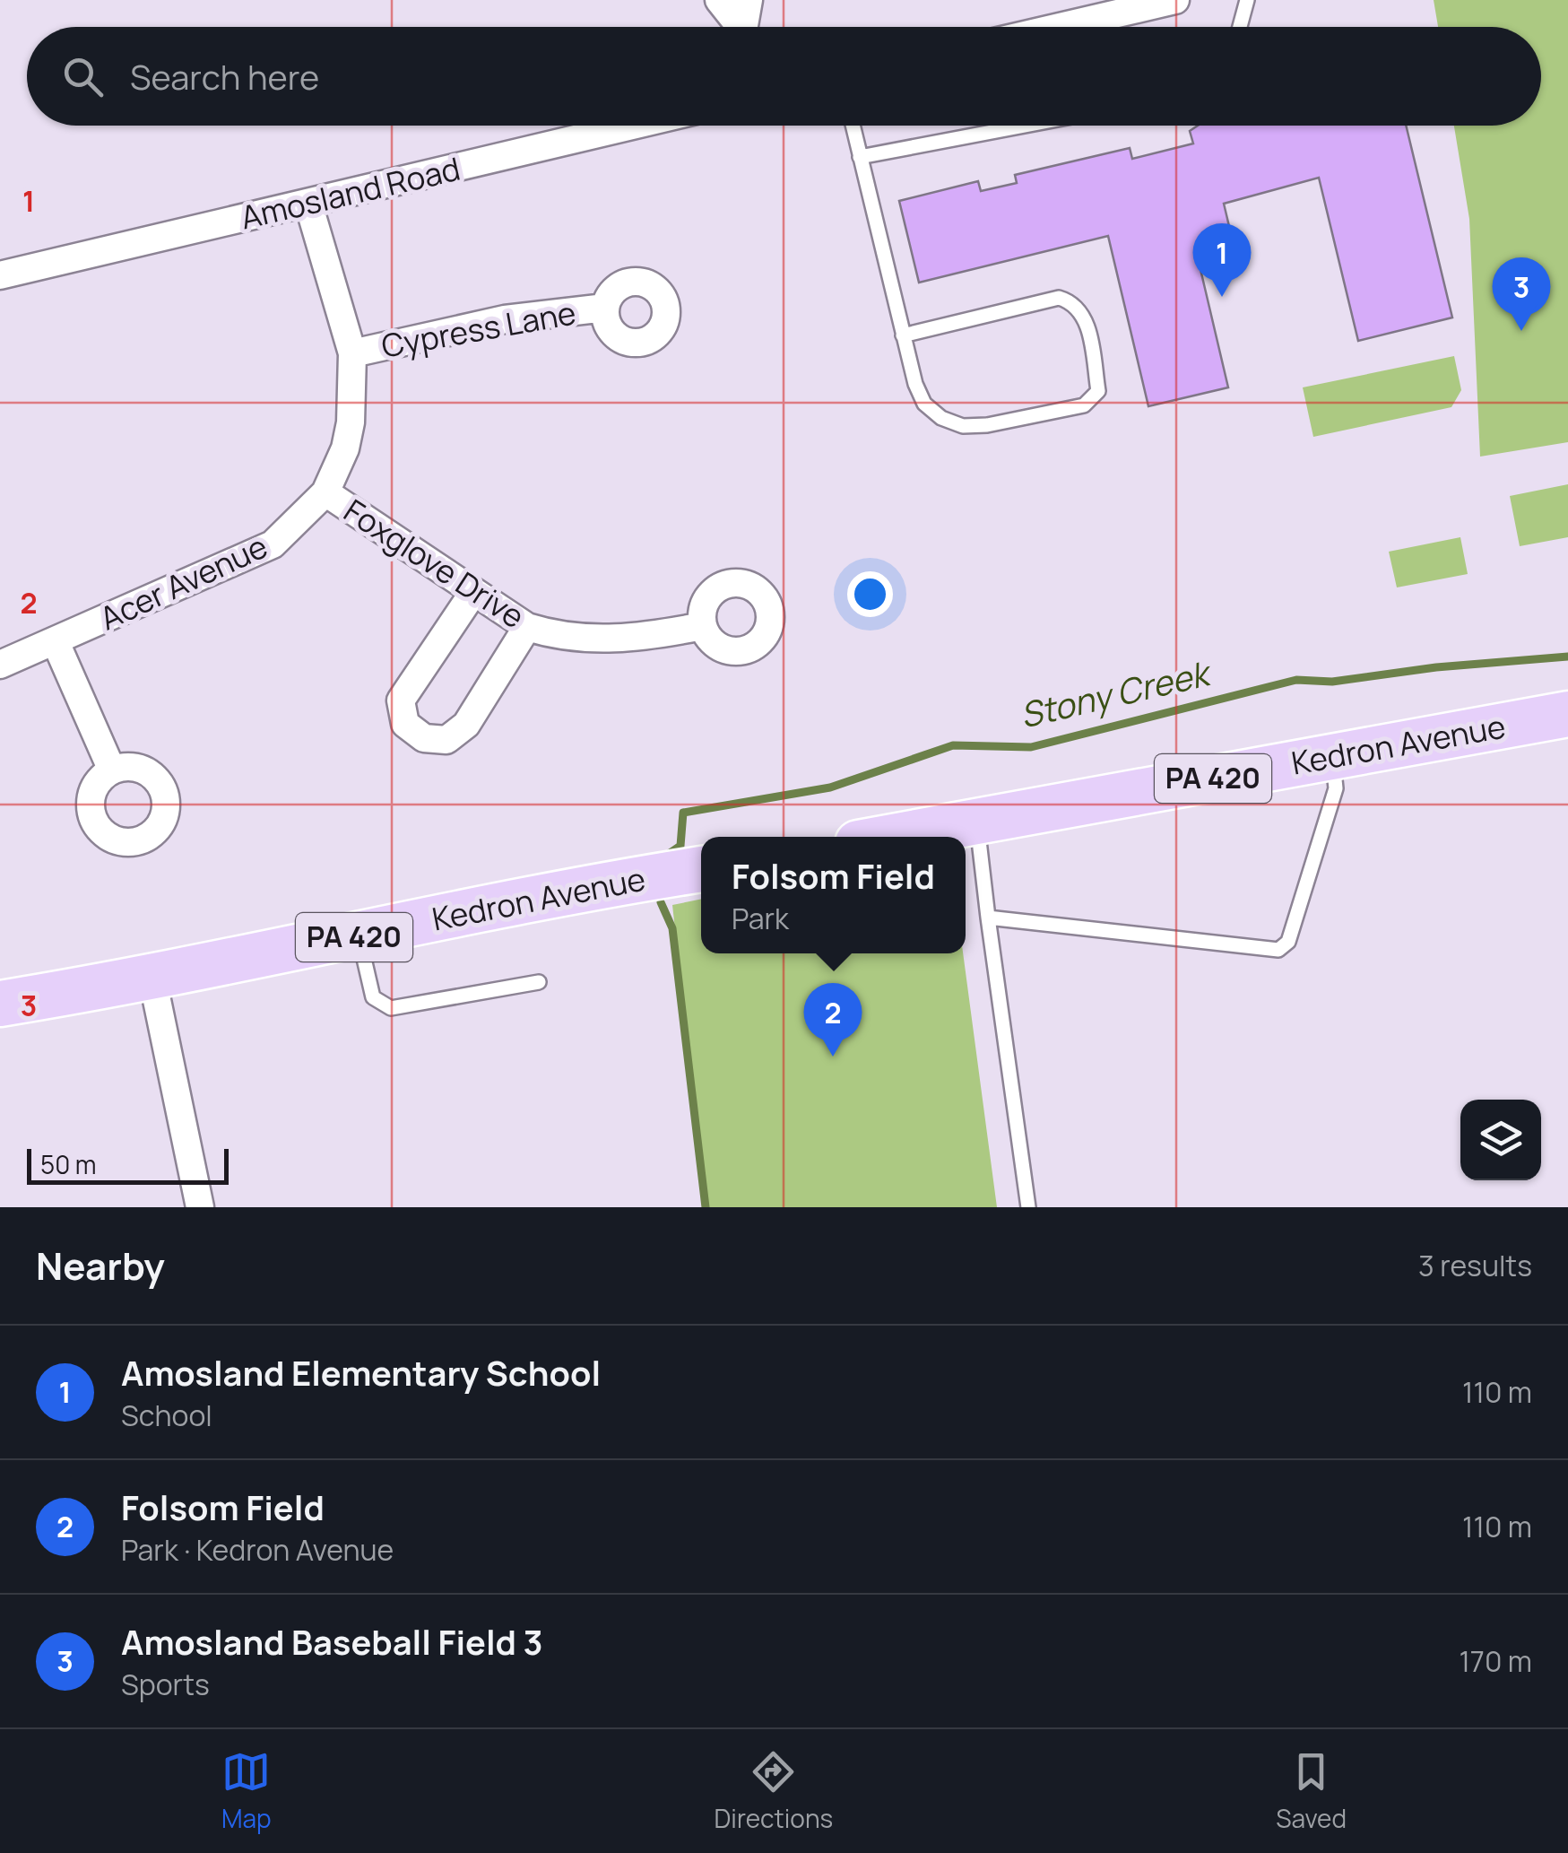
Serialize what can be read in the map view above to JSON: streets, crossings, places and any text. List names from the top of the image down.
{
  "streets": {
    "main road": ["Kedron Avenue", "PA 420"],
    "street": [
      "Amosland Road",
      "Cypress Lane",
      "Foxglove Drive",
      "Acer Avenue"
    ]
  },
  "crossings": [
    ["Amosland Road", "Acer Avenue"],
    ["Cypress Lane", "Acer Avenue"],
    ["Foxglove Drive", "Acer Avenue"]
  ],
  "water": ["Stony Creek"],
  "scale_bar": "50 m",
  "page": {
    "search": "Search here",
    "pins": ["1", "3", "2"],
    "popup": ["Folsom Field", "Park"],
    "scale": "50 m",
    "heading": ["Nearby", "3 results"],
    "list": [
      {
        "mark": "1",
        "name": "Amosland Elementary School",
        "note": "School",
        "value": "110 m"
      },
      {
        "mark": "2",
        "name": "Folsom Field",
        "note": "Park · Kedron Avenue",
        "value": "110 m"
      },
      {
        "mark": "3",
        "name": "Amosland Baseball Field 3",
        "note": "Sports",
        "value": "170 m"
      }
    ],
    "nav": ["Map", "Directions", "Saved"]
  },
  "grid": {
    "rows": ["1", "2", "3"]
  }
}
